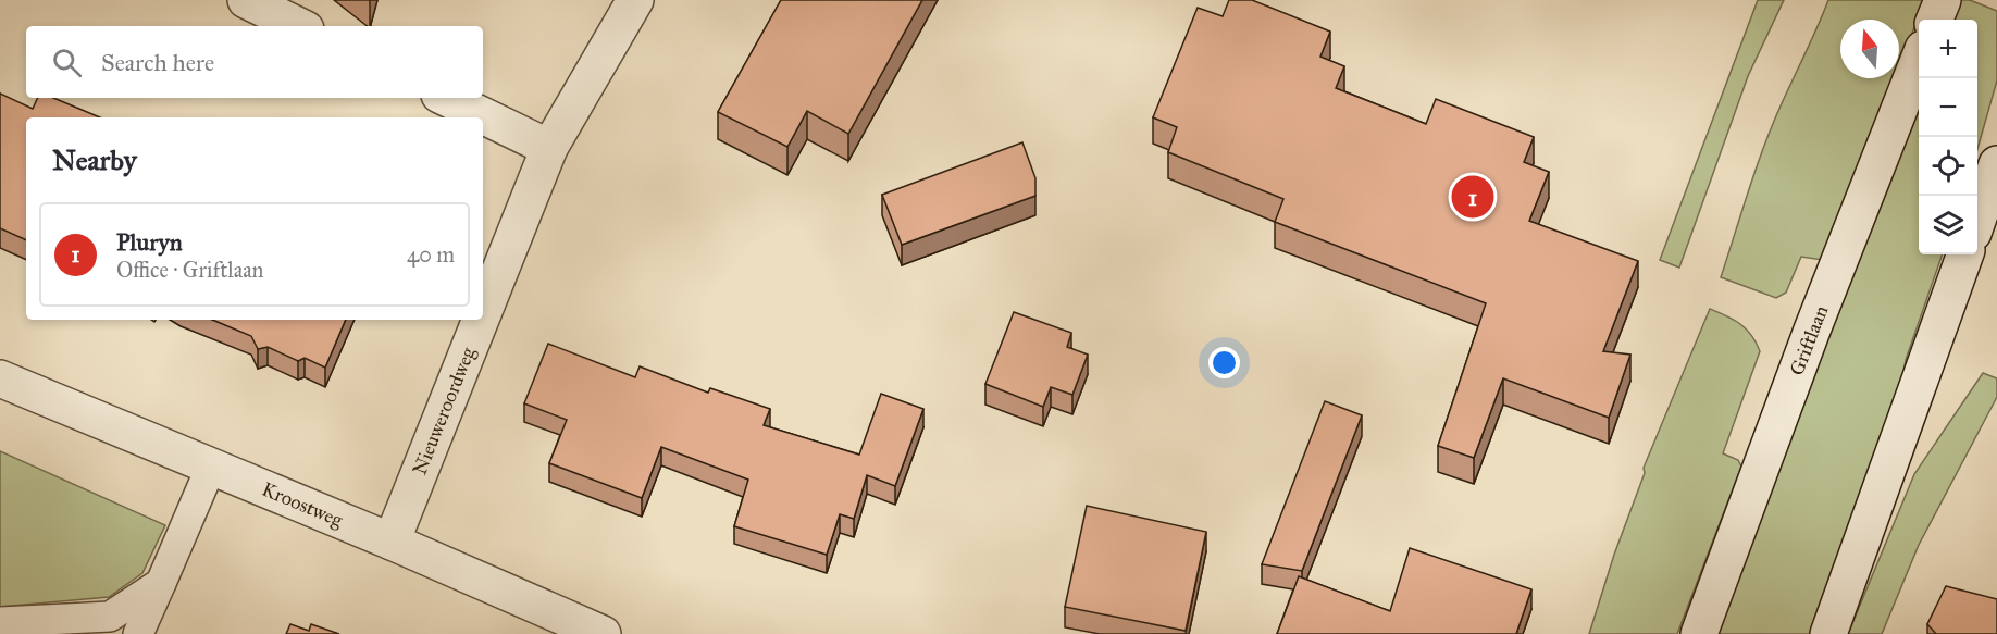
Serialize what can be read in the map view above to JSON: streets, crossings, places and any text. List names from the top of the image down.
{
  "streets": {
    "street": ["Griftlaan", "Nieuweroordweg", "Kroostweg"]
  },
  "crossings": [
    ["Nieuweroordweg", "Kroostweg"]
  ],
  "north": "top",
  "page": {
    "map_buttons": ["+", "−"],
    "search": "Search here",
    "heading": "Nearby",
    "pins": "1",
    "list": [
      {
        "mark": "1",
        "name": "Pluryn",
        "note": "Office · Griftlaan",
        "value": "40 m"
      }
    ]
  }
}
